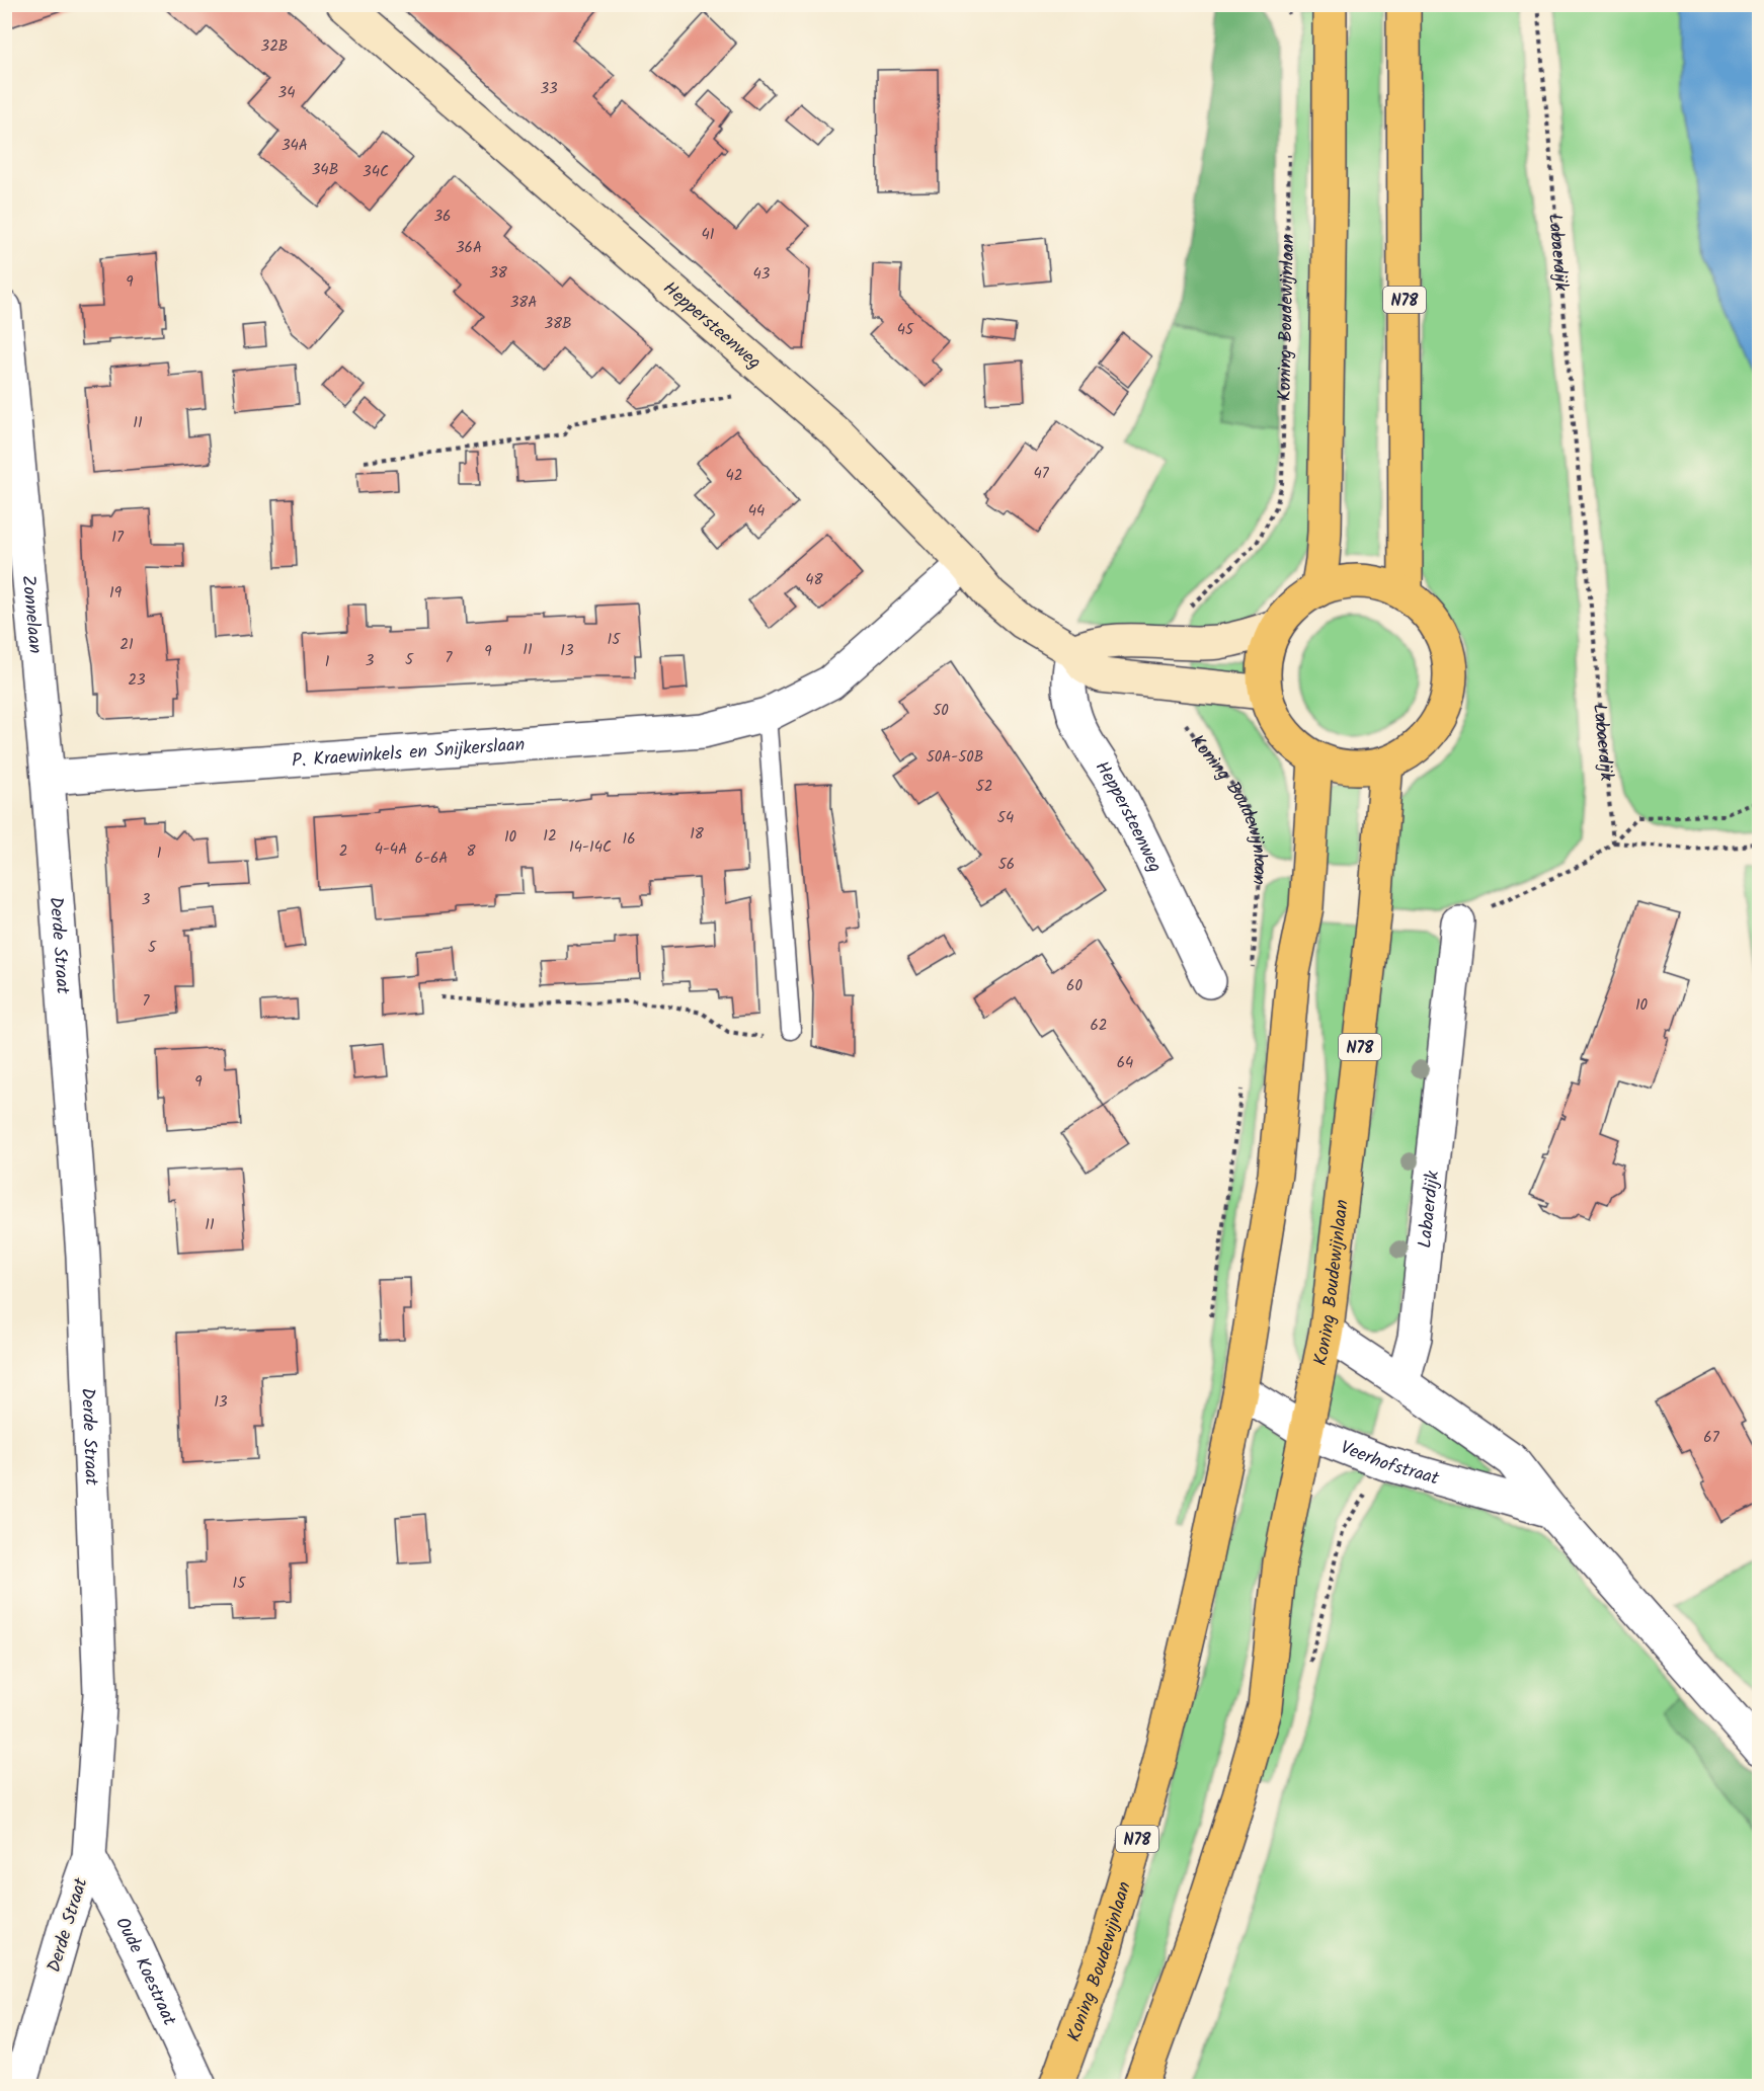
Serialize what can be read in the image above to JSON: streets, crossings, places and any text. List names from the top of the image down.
{
  "streets": {
    "main road": ["N78", "Koning Boudewijnlaan"],
    "street": [
      "Labaerdijk",
      "Heppersteenweg",
      "Zonnelaan",
      "P. Kraewinkels en Snijkerslaan",
      "Derde Straat",
      "Veerhofstraat",
      "Oude Koestraat"
    ]
  },
  "crossings": [
    ["N78", "Koning Boudewijnlaan"],
    ["N78", "Heppersteenweg"],
    ["Koning Boudewijnlaan", "Heppersteenweg"],
    ["Koning Boudewijnlaan", "Veerhofstraat"],
    ["Heppersteenweg", "P. Kraewinkels en Snijkerslaan"],
    ["Zonnelaan", "P. Kraewinkels en Snijkerslaan"],
    ["Zonnelaan", "Derde Straat"],
    ["P. Kraewinkels en Snijkerslaan", "Derde Straat"],
    ["Derde Straat", "Oude Koestraat"]
  ],
  "house_numbers": [
    "32B",
    "33",
    "34",
    "34A",
    "34B",
    "34C",
    "36",
    "41",
    "36A",
    "38",
    "43",
    "9",
    "38A",
    "38B",
    "45",
    "11",
    "47",
    "42",
    "44",
    "17",
    "48",
    "19",
    "15",
    "21",
    "11",
    "13",
    "9",
    "7",
    "5",
    "3",
    "1",
    "23",
    "50",
    "50A-50B",
    "52",
    "54",
    "18",
    "12",
    "10",
    "16",
    "14-14C",
    "4-4A",
    "2",
    "8",
    "1",
    "6-6A",
    "56",
    "3",
    "5",
    "60",
    "7",
    "10",
    "62",
    "64",
    "9",
    "11",
    "13",
    "67",
    "15"
  ]
}
